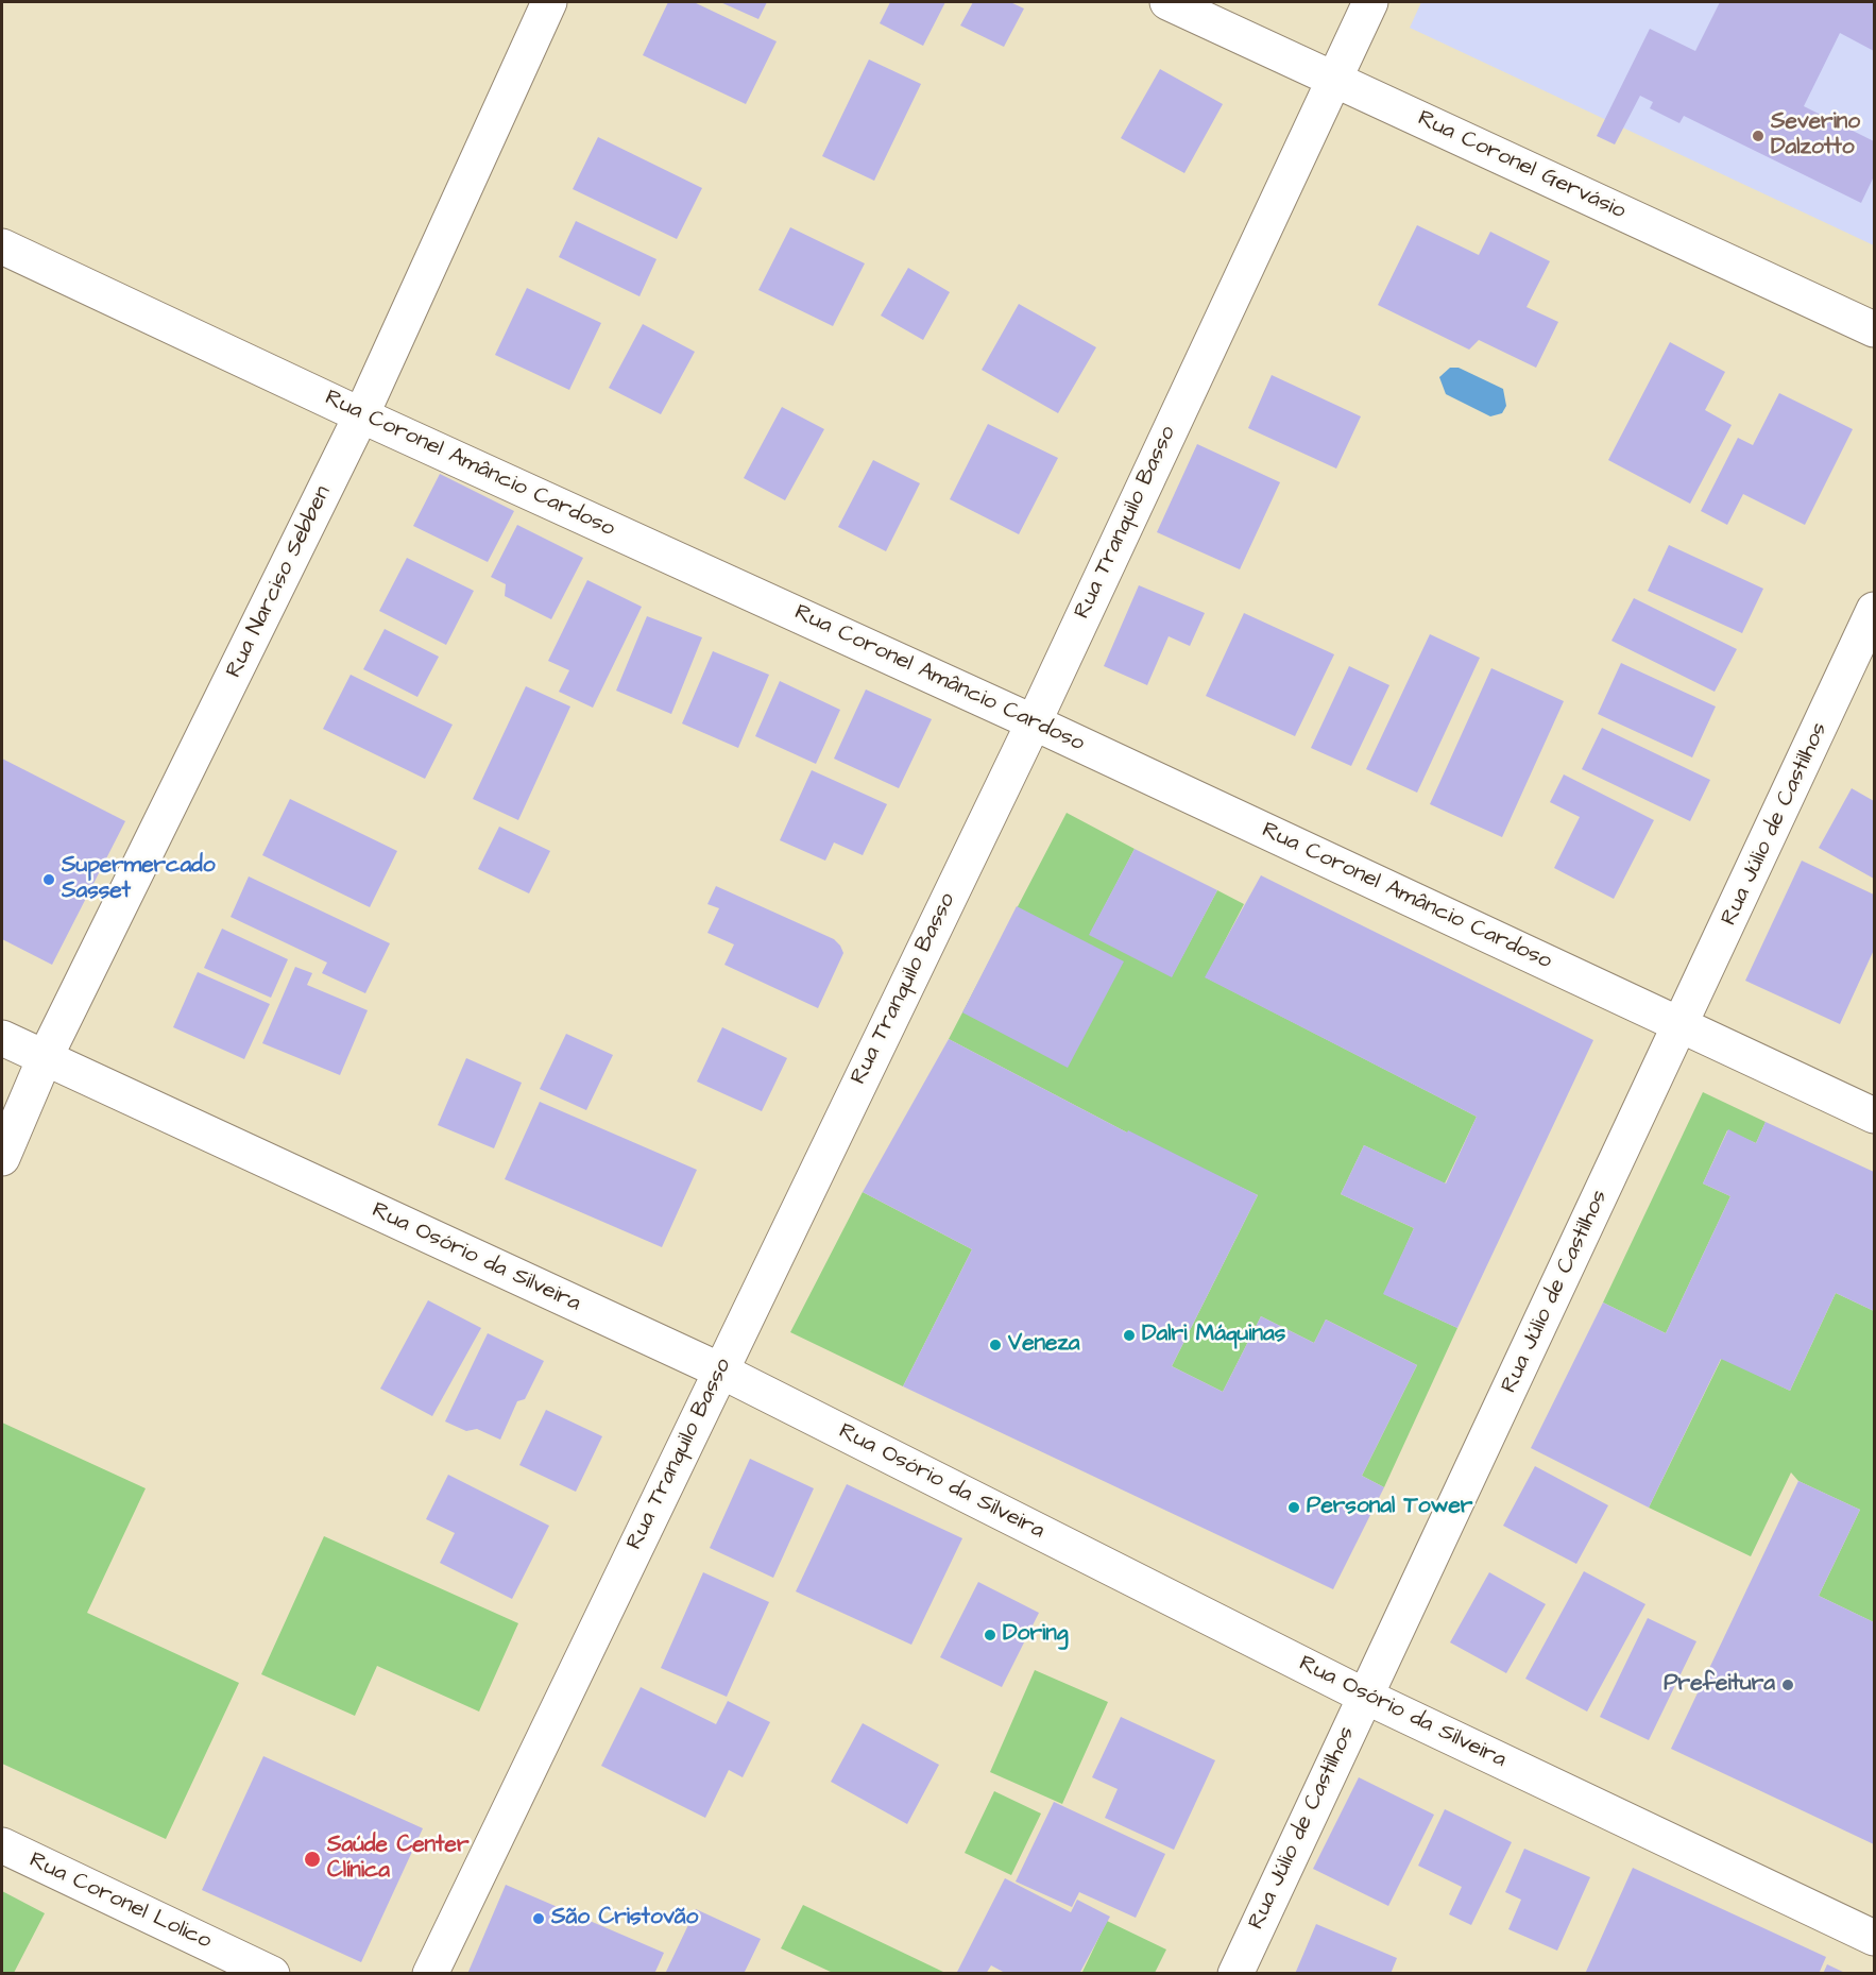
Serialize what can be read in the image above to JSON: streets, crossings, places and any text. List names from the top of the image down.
{
  "streets": {
    "street": [
      "Rua Coronel Gervásio",
      "Rua Coronel Amâncio Cardoso",
      "Rua Tranquilo Basso",
      "Rua Narciso Sebben",
      "Rua Júlio de Castilhos",
      "Rua Osório da Silveira",
      "Rua Coronel Lolico"
    ]
  },
  "crossings": [
    ["Rua Coronel Gervásio", "Rua Tranquilo Basso"],
    ["Rua Coronel Amâncio Cardoso", "Rua Tranquilo Basso"],
    ["Rua Coronel Amâncio Cardoso", "Rua Narciso Sebben"],
    ["Rua Coronel Amâncio Cardoso", "Rua Júlio de Castilhos"],
    ["Rua Tranquilo Basso", "Rua Osório da Silveira"],
    ["Rua Narciso Sebben", "Rua Osório da Silveira"],
    ["Rua Júlio de Castilhos", "Rua Osório da Silveira"]
  ],
  "places": [
    "Severino Dalzotto",
    "Supermercado Sasset",
    "Dalri Máquinas",
    "Veneza",
    "Personal Tower",
    "Doring",
    "Prefeitura",
    "Saúde Center Clínica",
    "São Cristovão"
  ]
}
